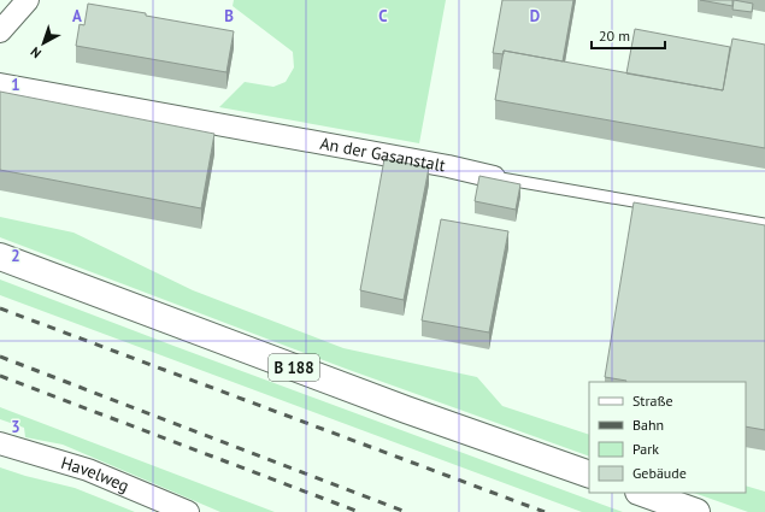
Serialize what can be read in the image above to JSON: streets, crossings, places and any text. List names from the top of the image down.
{
  "streets": {
    "main road": ["B 188"],
    "street": ["An der Gasanstalt", "Havelweg"]
  },
  "legend": [
    "Straße",
    "Bahn",
    "Park",
    "Gebäude"
  ],
  "scale_bar": "20 m",
  "north": "bottom left",
  "grid": {
    "columns": [
      "A",
      "B",
      "C",
      "D"
    ],
    "rows": ["1", "2", "3"]
  }
}
